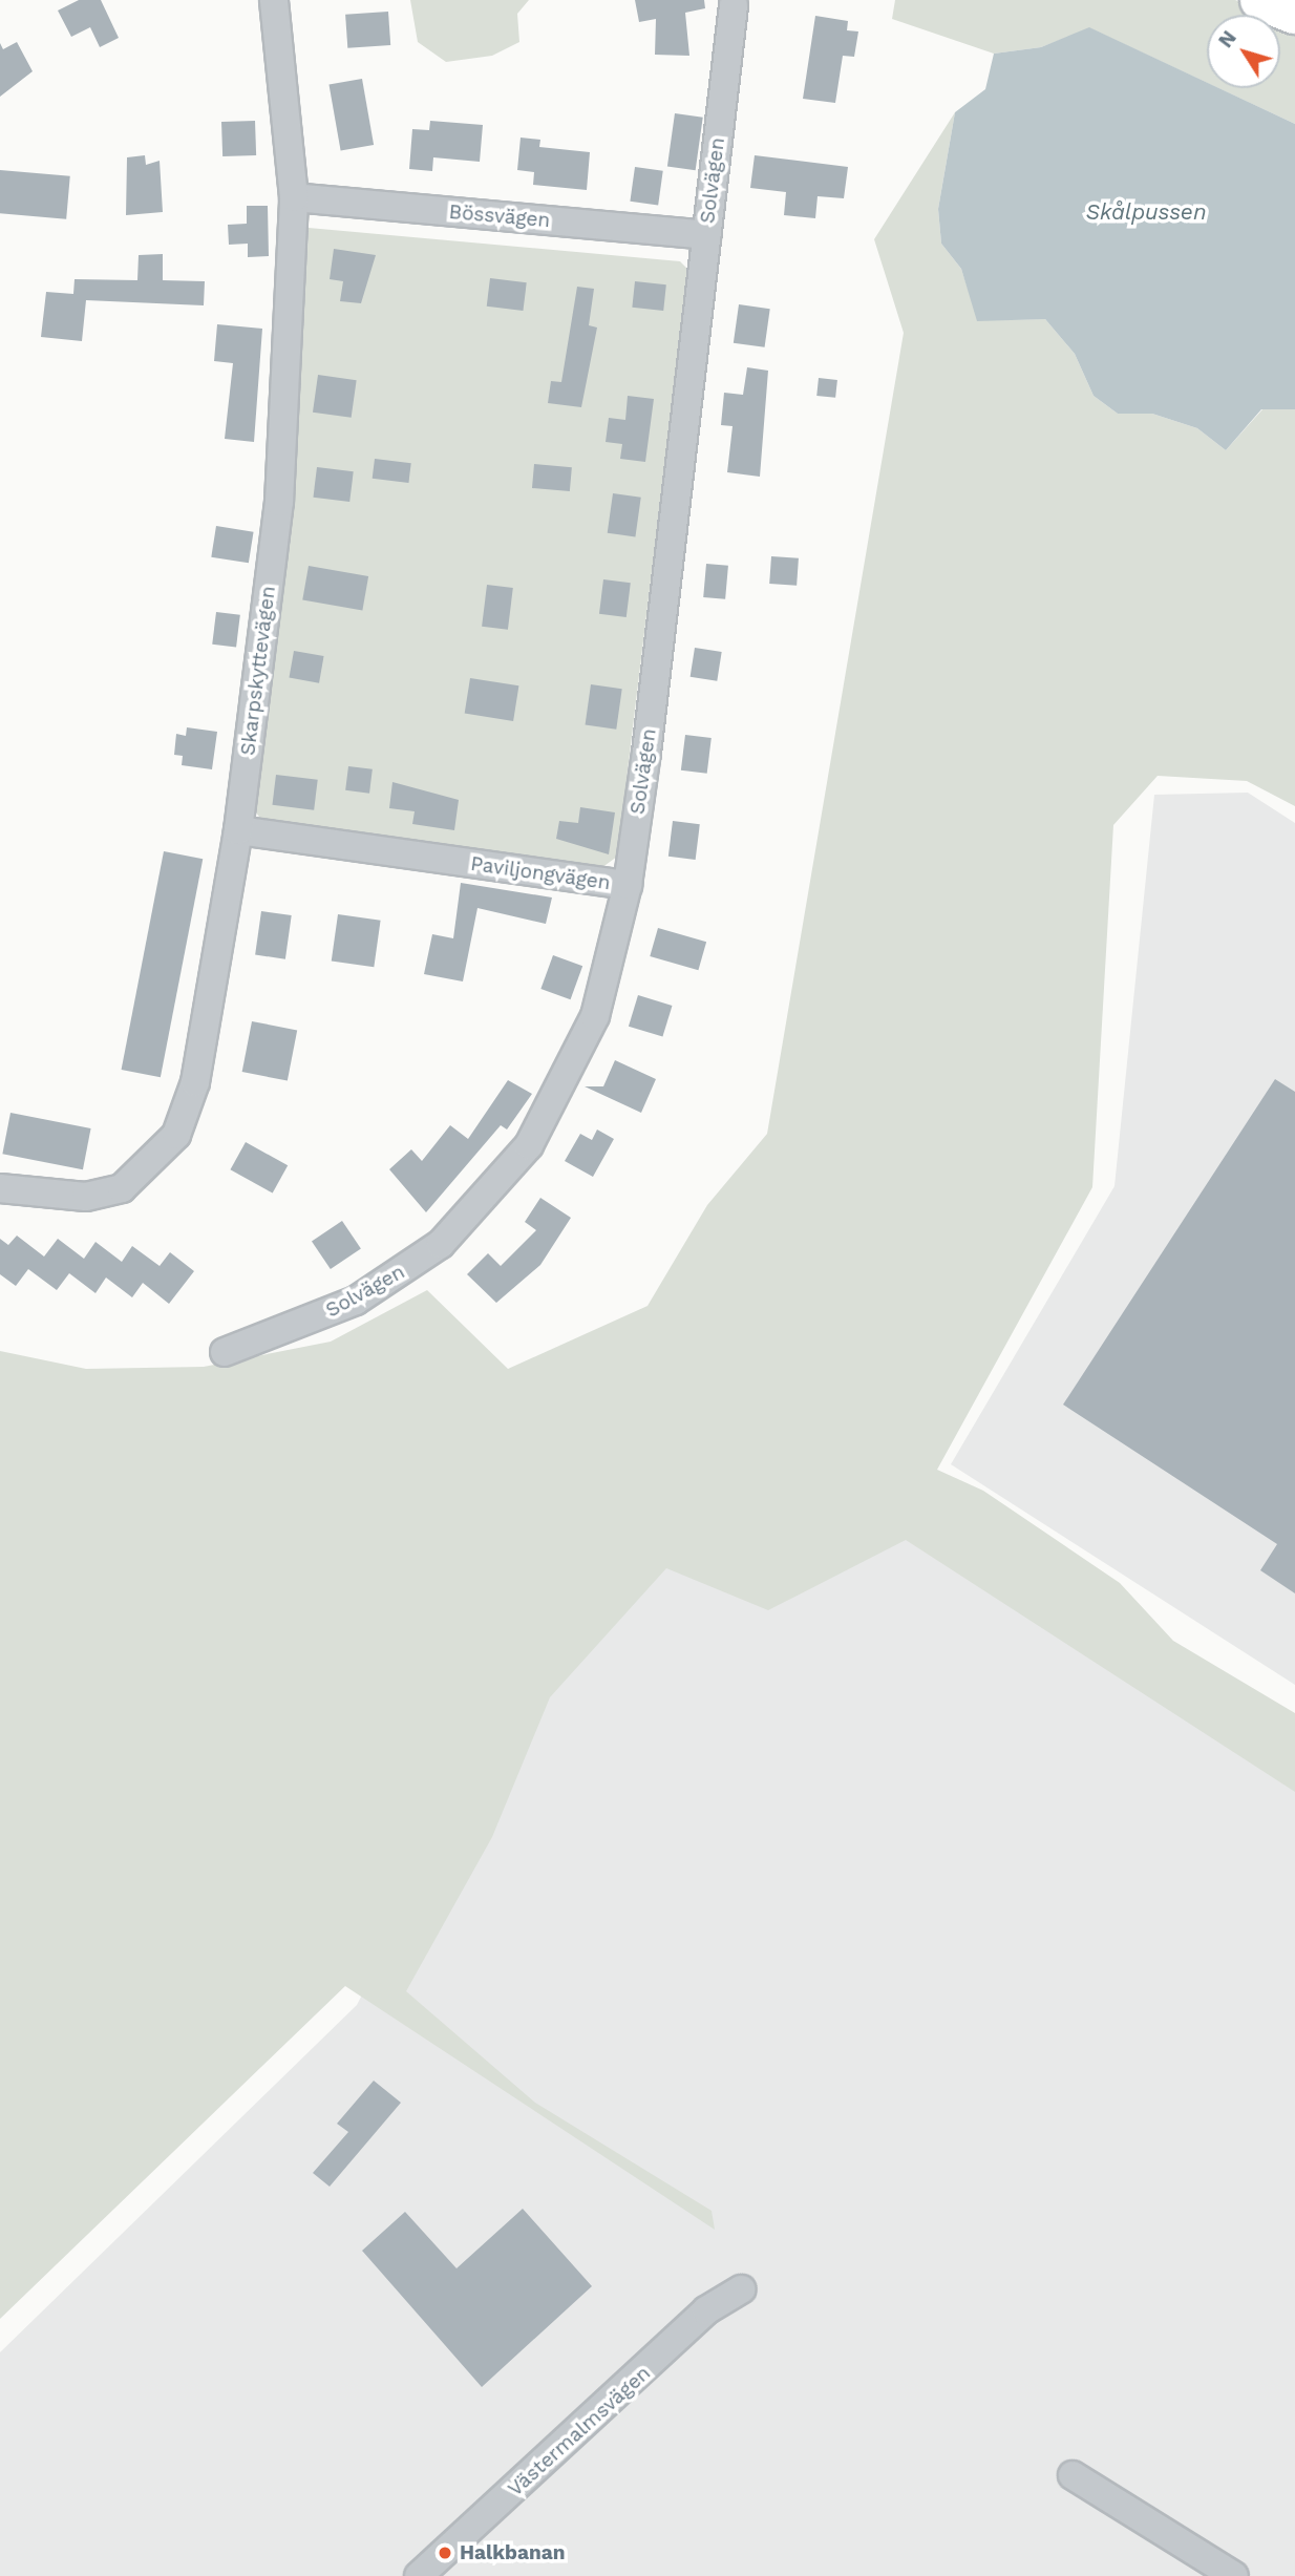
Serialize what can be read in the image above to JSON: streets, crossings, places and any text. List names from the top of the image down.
{
  "streets": {
    "street": [
      "Solvägen",
      "Bössvägen",
      "Skarpskyttevägen",
      "Paviljongvägen",
      "Västermalmsvägen"
    ]
  },
  "crossings": [
    ["Solvägen", "Bössvägen"],
    ["Solvägen", "Paviljongvägen"],
    ["Bössvägen", "Skarpskyttevägen"],
    ["Skarpskyttevägen", "Paviljongvägen"]
  ],
  "water": ["Skålpussen"],
  "places": ["Halkbanan"],
  "north": "top left"
}
